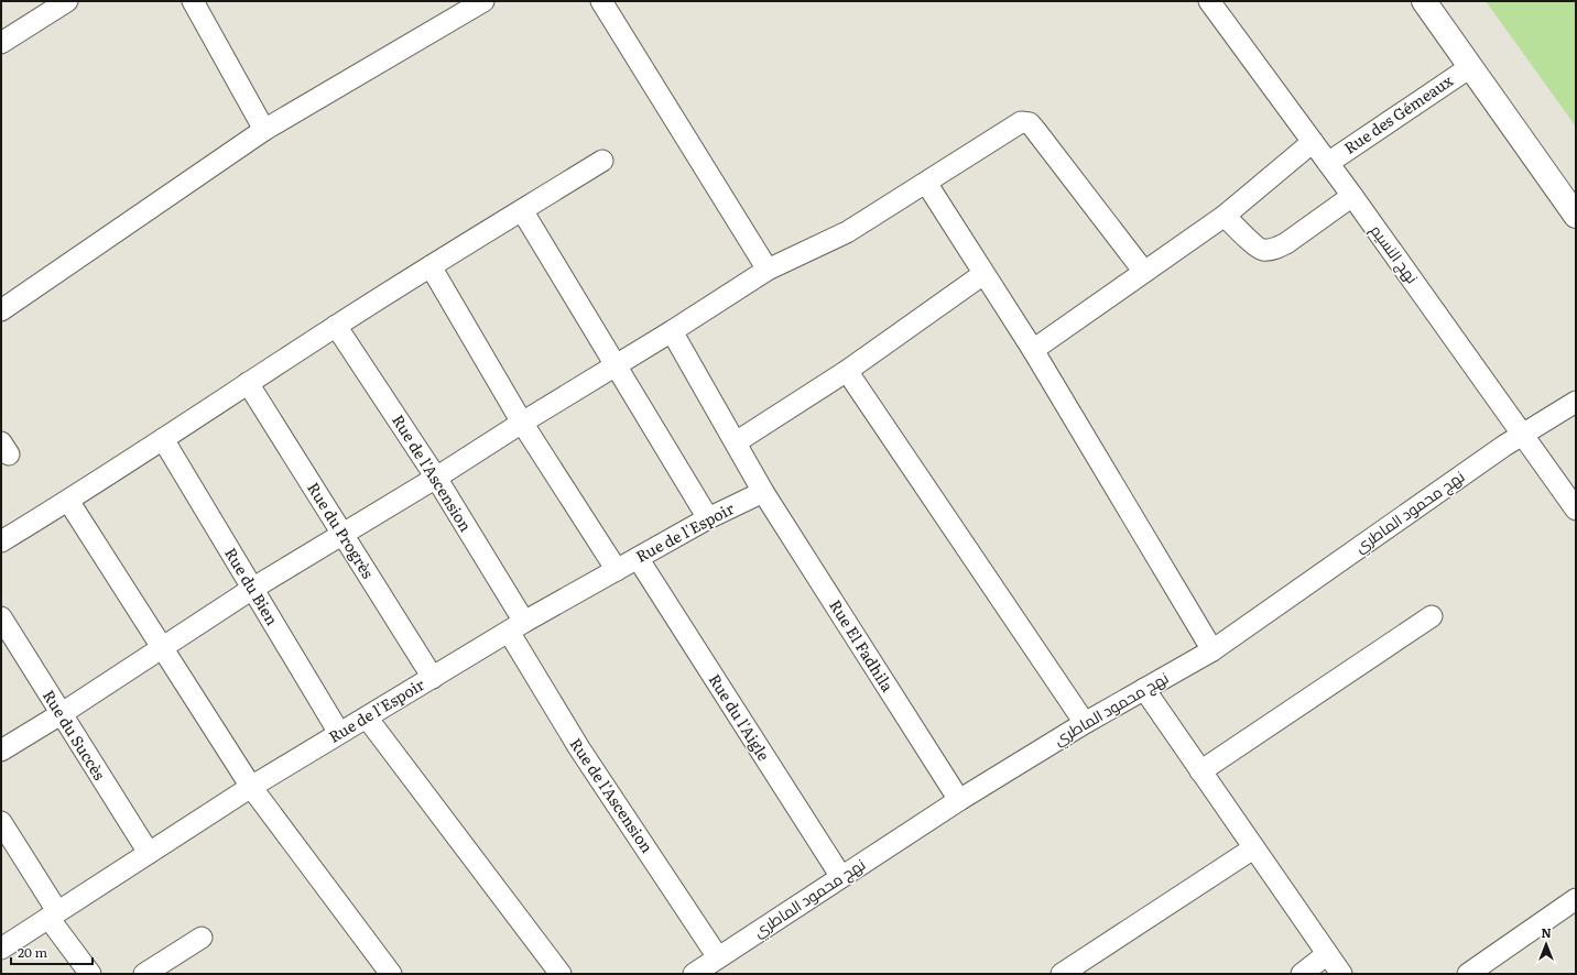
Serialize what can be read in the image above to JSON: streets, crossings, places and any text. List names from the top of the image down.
{
  "streets": {
    "street": [
      "Rue des Gémeaux",
      "نهج النسيم",
      "Rue de l'Ascension",
      "نهج محمود الماطري",
      "Rue du Progrès",
      "Rue de l'Espoir",
      "Rue du Bien",
      "Rue El Fadhila",
      "Rue du l'Aigle",
      "Rue du Succès"
    ]
  },
  "crossings": [
    ["Rue des Gémeaux", "نهج النسيم"],
    ["نهج النسيم", "نهج محمود الماطري"],
    ["Rue de l'Ascension", "نهج محمود الماطري"],
    ["Rue de l'Ascension", "Rue de l'Espoir"],
    ["نهج محمود الماطري", "Rue El Fadhila"],
    ["نهج محمود الماطري", "Rue du l'Aigle"],
    ["Rue du Progrès", "Rue de l'Espoir"],
    ["Rue de l'Espoir", "Rue du Bien"],
    ["Rue de l'Espoir", "Rue El Fadhila"],
    ["Rue de l'Espoir", "Rue du l'Aigle"],
    ["Rue de l'Espoir", "Rue du Succès"]
  ],
  "scale_bar": "20 m",
  "north": "top"
}
